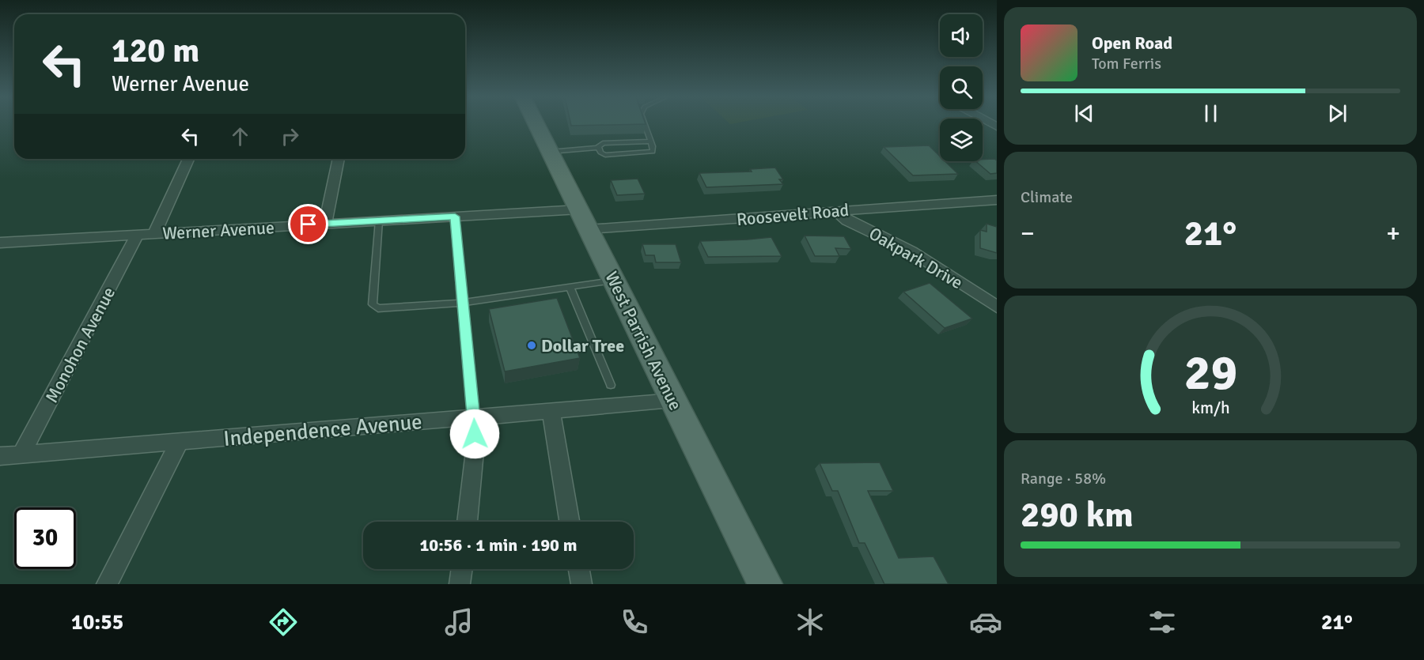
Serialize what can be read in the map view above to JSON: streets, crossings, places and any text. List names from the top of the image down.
{
  "streets": {
    "main road": ["West Parrish Avenue"],
    "street": [
      "Roosevelt Road",
      "Werner Avenue",
      "Oakpark Drive",
      "Monohon Avenue",
      "Independence Avenue"
    ]
  },
  "crossings": [
    ["Roosevelt Road", "Werner Avenue"],
    ["Roosevelt Road", "Oakpark Drive"],
    ["Roosevelt Road", "West Parrish Avenue"],
    ["Werner Avenue", "West Parrish Avenue"],
    ["Werner Avenue", "Monohon Avenue"],
    ["West Parrish Avenue", "Independence Avenue"],
    ["Monohon Avenue", "Independence Avenue"]
  ],
  "places": ["Dollar Tree"],
  "page": {
    "turn": ["120 m", "Werner Avenue"],
    "song": ["Open Road", "Tom Ferris"],
    "tile": [
      "Climate",
      ["Range · 58%", "290 km"]
    ],
    "heat": ["−", "21°", "+"],
    "limit": "30",
    "trip": "10:56 · 1 min · 190 m",
    "tabs": ["10:55", "21°"],
    "gauge": ["29", "km/h"]
  }
}
